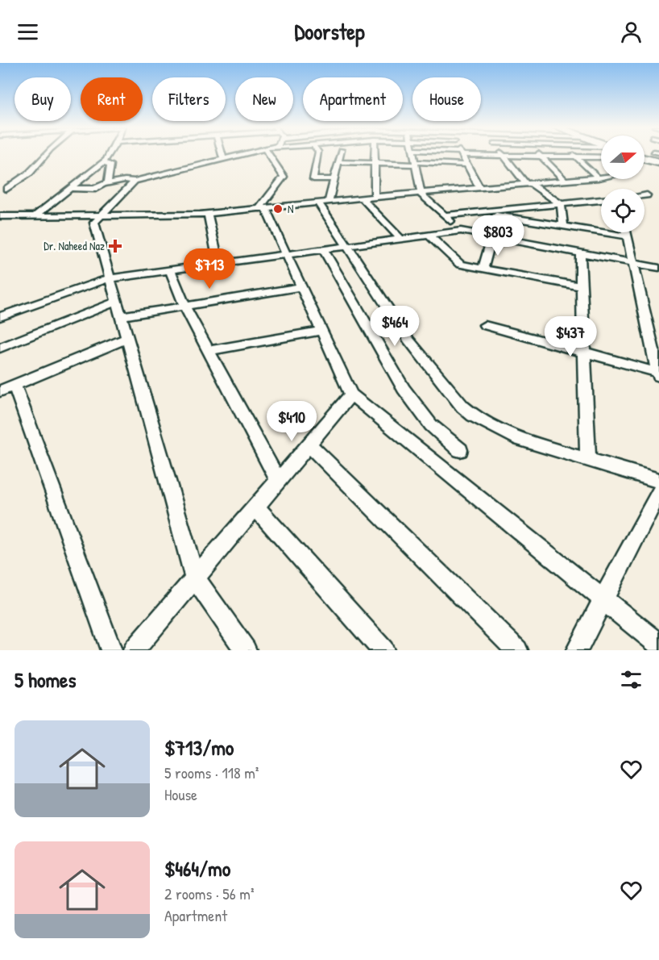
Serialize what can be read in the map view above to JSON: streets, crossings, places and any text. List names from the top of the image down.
{
  "places": {
    "other": ["N"],
    "health": ["Dr. Naheed Naz"]
  },
  "north": "right",
  "page": {
    "header": "Doorstep",
    "chip": [
      "Buy",
      "Rent",
      "Filters",
      "New",
      "Apartment",
      "House"
    ],
    "price": [
      "$803",
      "$713",
      "$464",
      "$437",
      "$410"
    ],
    "heading": "5 homes",
    "list": [
      {
        "name": "$713/mo",
        "note": "5 rooms · 118 m² · House"
      },
      {
        "name": "$464/mo",
        "note": "2 rooms · 56 m² · Apartment"
      }
    ]
  }
}
